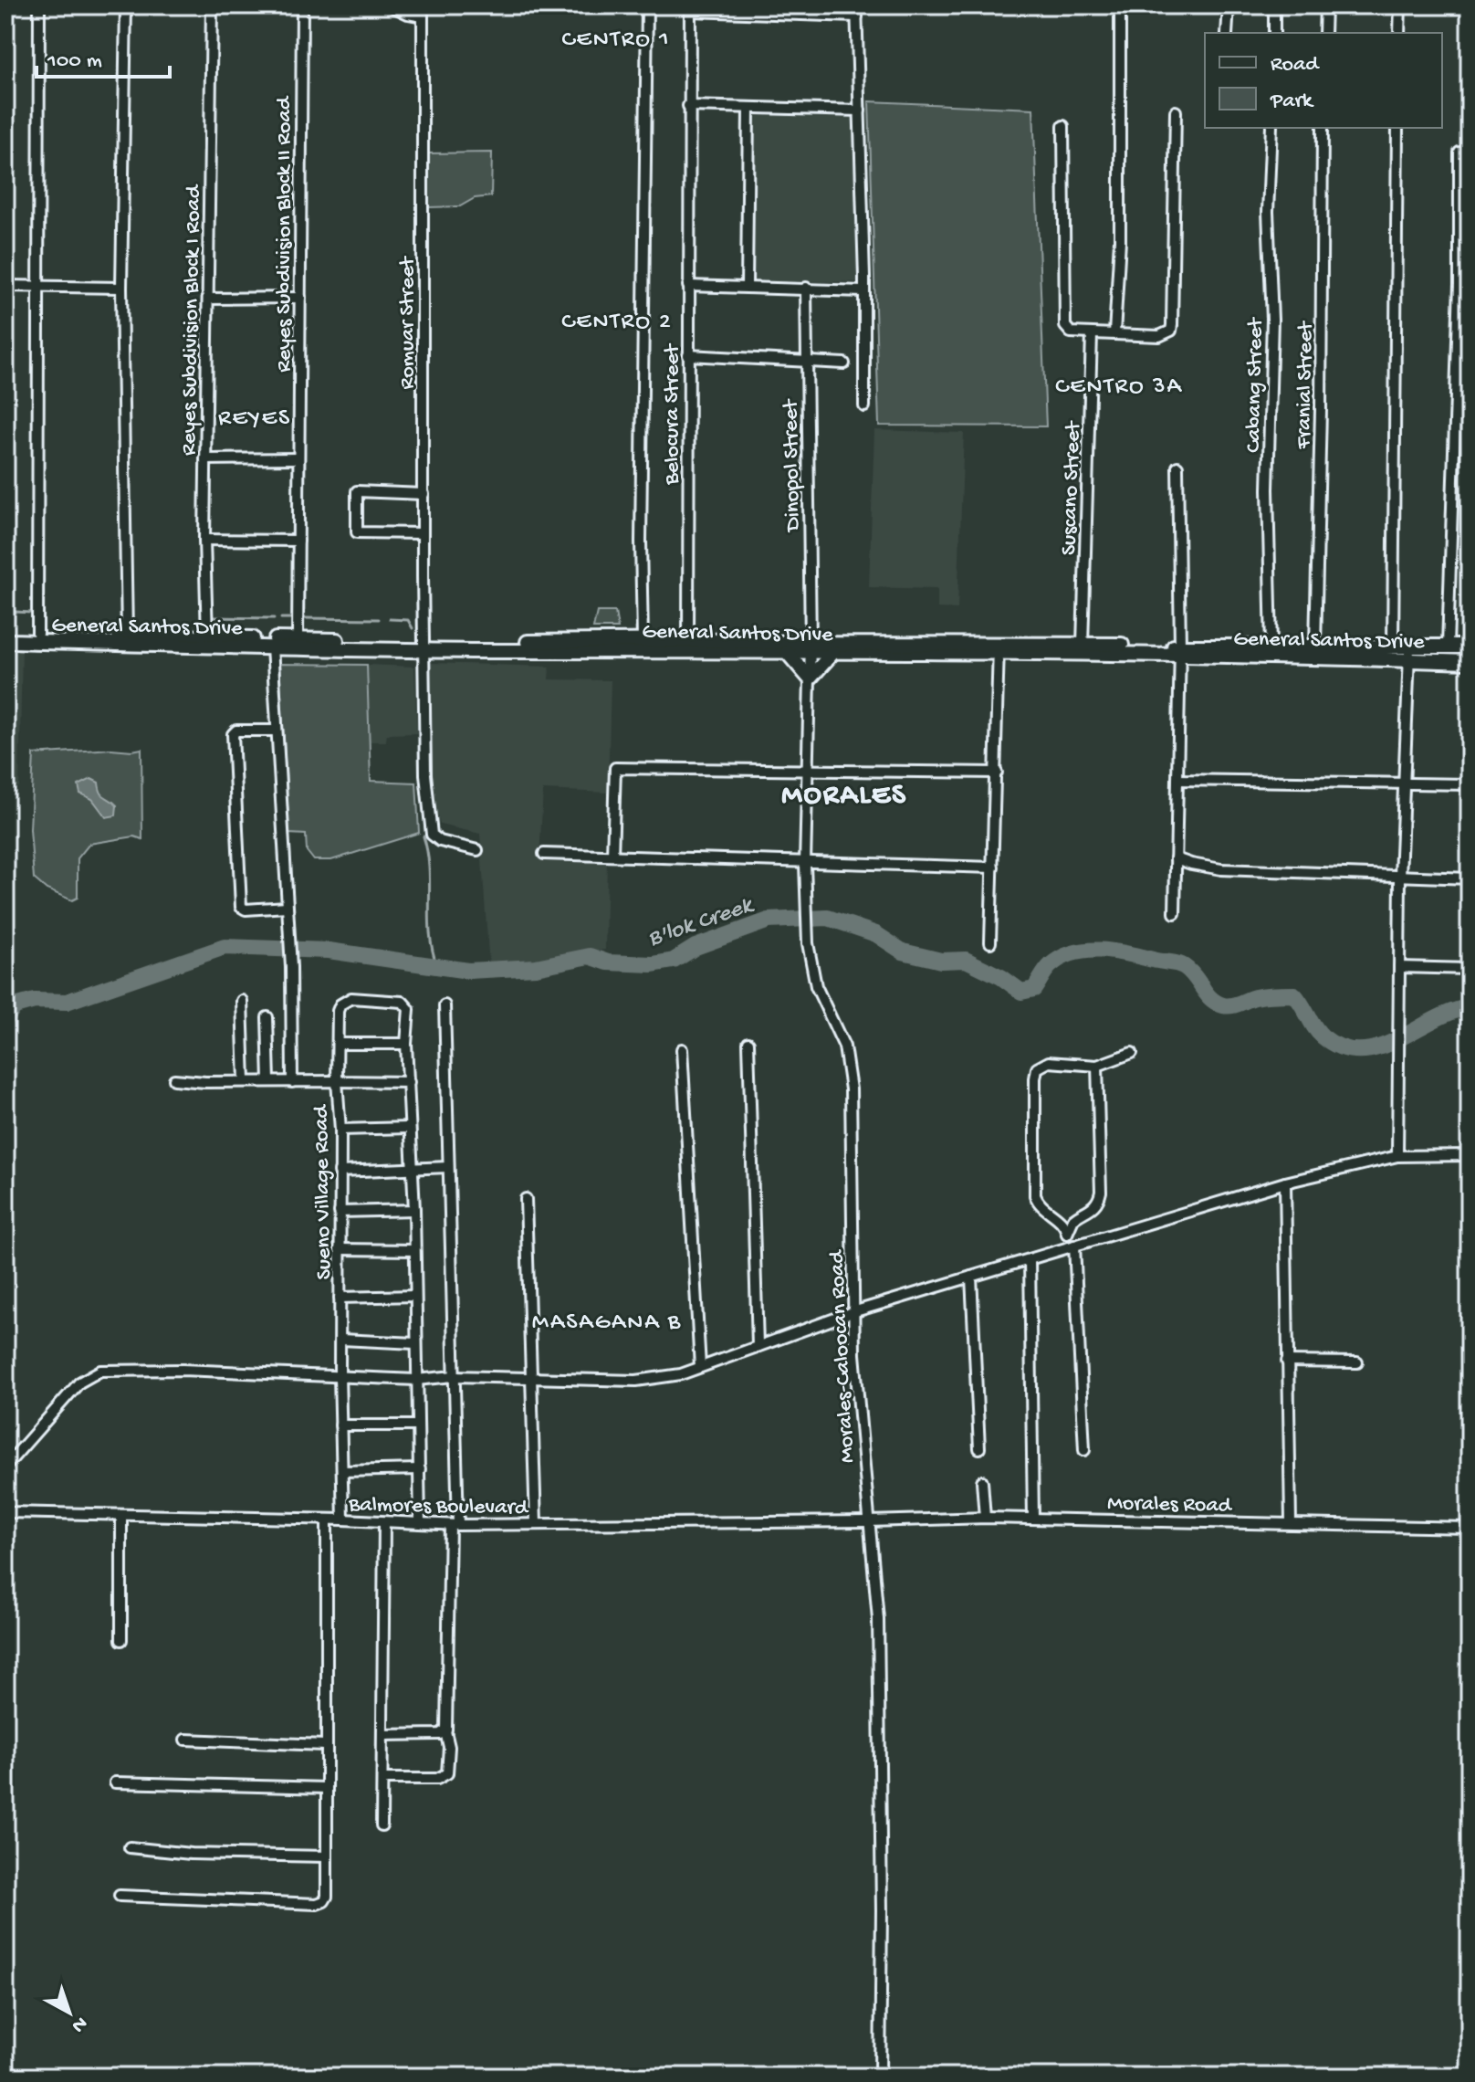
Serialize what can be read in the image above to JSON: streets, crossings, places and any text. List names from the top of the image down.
{
  "streets": {
    "highway": ["General Santos Drive"],
    "street": [
      "Reyes Subdivision Block II Road",
      "Reyes Subdivision Block I Road",
      "Romuar Street",
      "Cabang Street",
      "Franial Street",
      "Belocura Street",
      "Dinopol Street",
      "Suscano Street",
      "Sueno Village Road",
      "Morales-Caloocan Road",
      "Morales Road",
      "Balmores Boulevard"
    ]
  },
  "crossings": [
    ["Reyes Subdivision Block II Road", "General Santos Drive"],
    ["Reyes Subdivision Block I Road", "General Santos Drive"],
    ["Romuar Street", "General Santos Drive"],
    ["Cabang Street", "General Santos Drive"],
    ["Franial Street", "General Santos Drive"],
    ["Belocura Street", "General Santos Drive"],
    ["Dinopol Street", "General Santos Drive"],
    ["Dinopol Street", "Morales-Caloocan Road"],
    ["Suscano Street", "General Santos Drive"],
    ["General Santos Drive", "Sueno Village Road"],
    ["General Santos Drive", "Morales-Caloocan Road"],
    ["Sueno Village Road", "Balmores Boulevard"],
    ["Morales-Caloocan Road", "Morales Road"],
    ["Morales-Caloocan Road", "Balmores Boulevard"],
    ["Morales Road", "Balmores Boulevard"]
  ],
  "districts": [
    "CENTRO 1",
    "CENTRO 2",
    "CENTRO 3A",
    "REYES",
    "MORALES",
    "MASAGANA B"
  ],
  "water": ["B'lok Creek"],
  "legend": ["Road", "Park"],
  "scale_bar": "100 m",
  "north": "bottom right"
}
